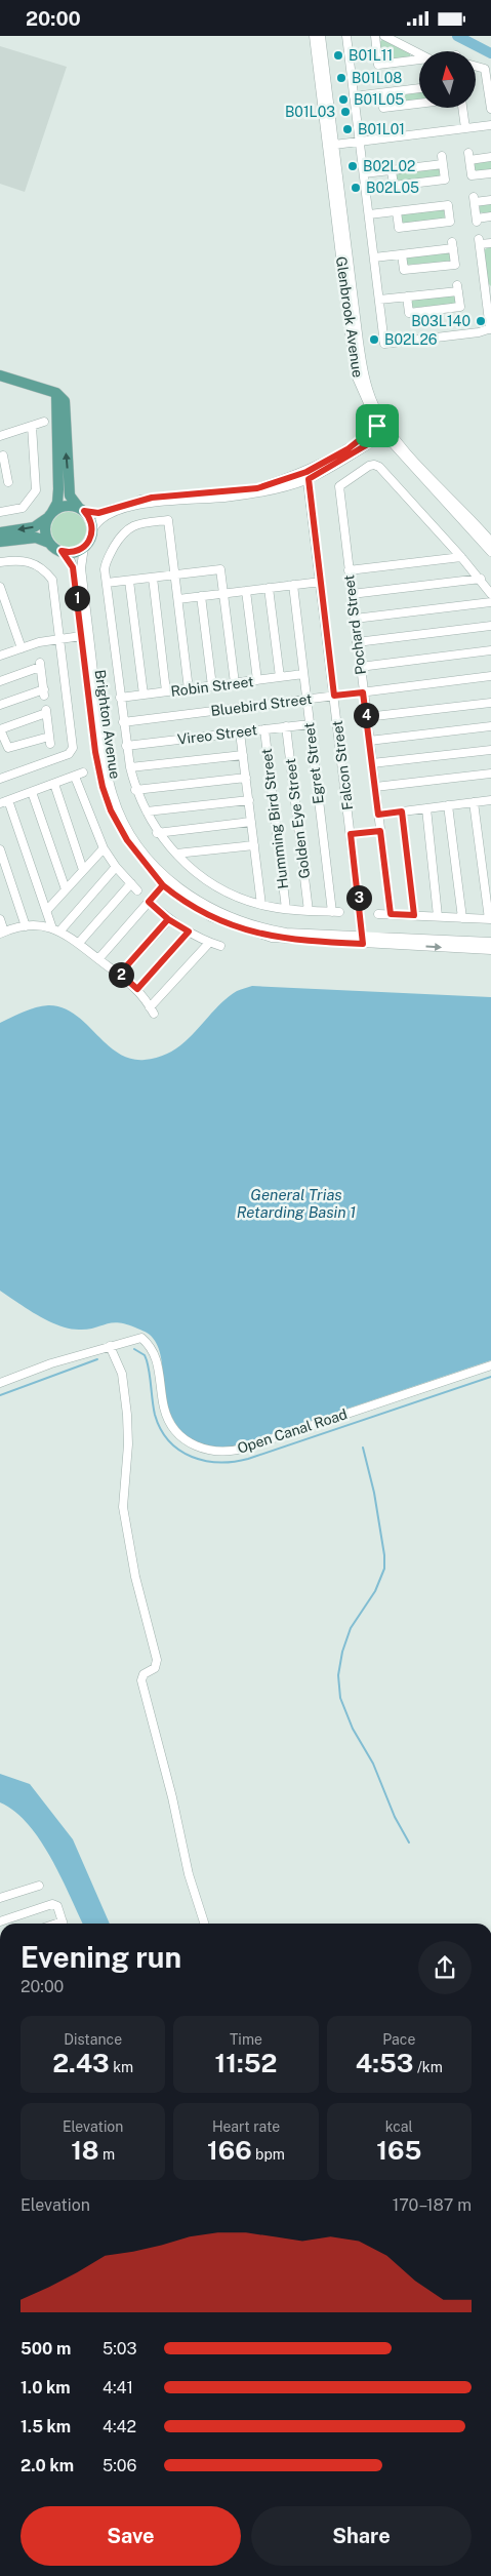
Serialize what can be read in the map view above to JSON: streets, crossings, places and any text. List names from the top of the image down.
{
  "streets": {
    "street": [
      "Glenbrook Avenue",
      "Pochard Street",
      "Robin Street",
      "Bluebird Street",
      "Brighton Avenue",
      "Vireo Street",
      "Egret Street",
      "Falcon Street",
      "Humming Bird Street",
      "Golden Eye Street",
      "Open Canal Road"
    ]
  },
  "crossings": [
    ["Pochard Street", "Bluebird Street"],
    ["Robin Street", "Egret Street"],
    ["Bluebird Street", "Egret Street"],
    ["Bluebird Street", "Falcon Street"],
    ["Brighton Avenue", "Falcon Street"],
    ["Vireo Street", "Egret Street"],
    ["Vireo Street", "Humming Bird Street"],
    ["Vireo Street", "Golden Eye Street"],
    ["Egret Street", "Golden Eye Street"]
  ],
  "water": ["General Trias Retarding Basin 1"],
  "places": [
    "B01L11",
    "B01L08",
    "B01L05",
    "B01L03",
    "B01L01",
    "B02L02",
    "B02L05",
    "B03L140",
    "B02L26"
  ],
  "north": "top",
  "page": {
    "status": "20:00",
    "pins": [
      "1",
      "4",
      "3",
      "2"
    ],
    "heading": ["Evening run", "20:00"],
    "stats": [
      ["Distance", "2.43 km"],
      ["Time", "11:52"],
      ["Pace", "4:53 /km"],
      ["Elevation", "18 m"],
      ["Heart rate", "166 bpm"],
      ["kcal", "165"]
    ],
    "chart": ["Elevation", "170–187 m"],
    "list": [
      {
        "name": "500 m",
        "note": "5:03"
      },
      {
        "name": "1.0 km",
        "note": "4:41"
      },
      {
        "name": "1.5 km",
        "note": "4:42"
      },
      {
        "name": "2.0 km",
        "note": "5:06"
      }
    ],
    "buttons": ["Save", "Share"]
  }
}
